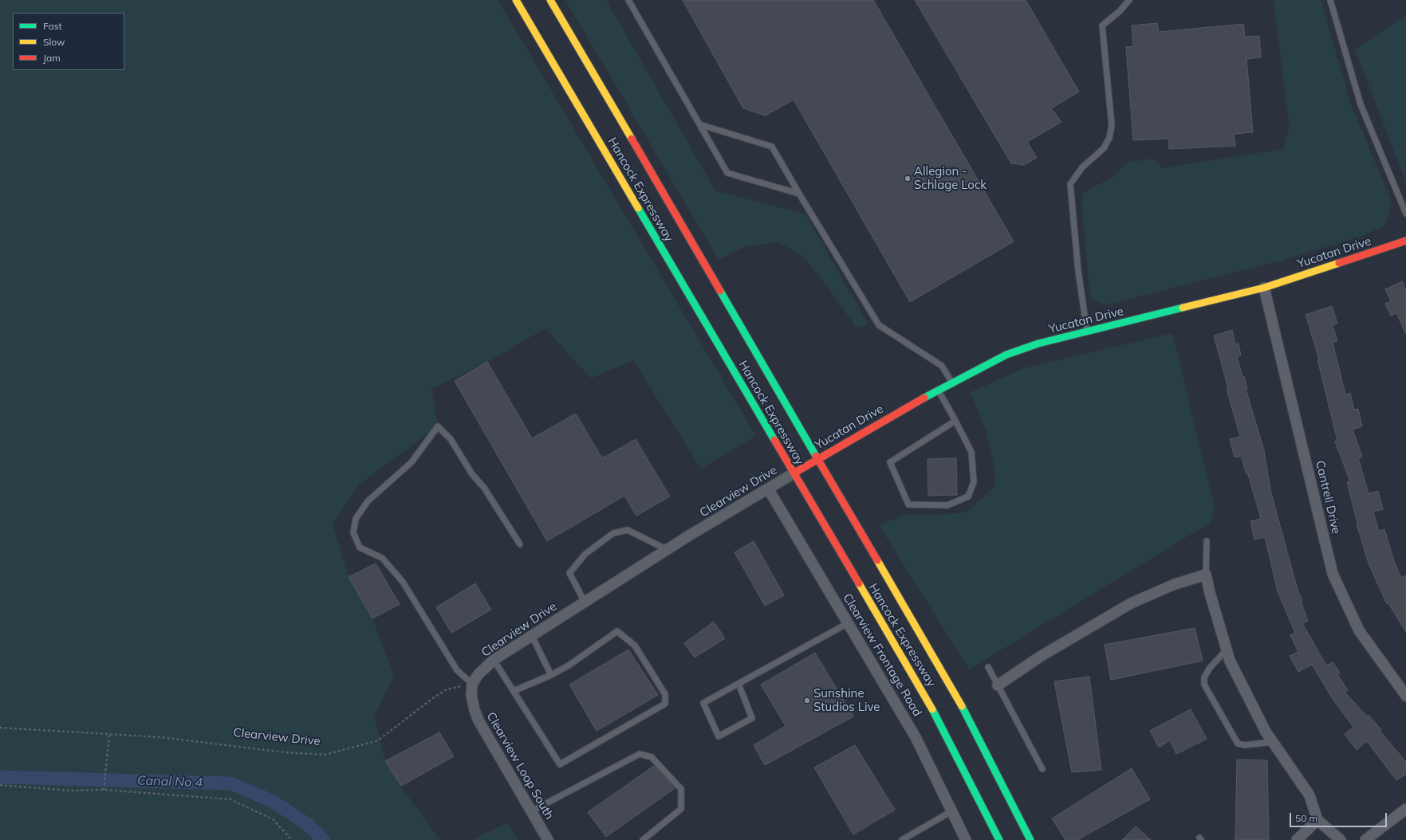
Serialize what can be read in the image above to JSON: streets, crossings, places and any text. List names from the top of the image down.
{
  "streets": {
    "main road": ["Hancock Expressway", "Yucatan Drive"],
    "street": [
      "Clearview Drive",
      "Cantrell Drive",
      "Clearview Frontage Road",
      "Clearview Loop South"
    ]
  },
  "crossings": [
    ["Hancock Expressway", "Yucatan Drive"],
    ["Hancock Expressway", "Clearview Drive"],
    ["Yucatan Drive", "Clearview Drive"],
    ["Yucatan Drive", "Cantrell Drive"],
    ["Clearview Drive", "Clearview Frontage Road"],
    ["Clearview Drive", "Clearview Loop South"]
  ],
  "water": ["Canal No 4"],
  "places": ["Allegion - Schlage Lock", "Sunshine Studios Live"],
  "legend": ["Fast", "Slow", "Jam"],
  "scale_bar": "50 m"
}
